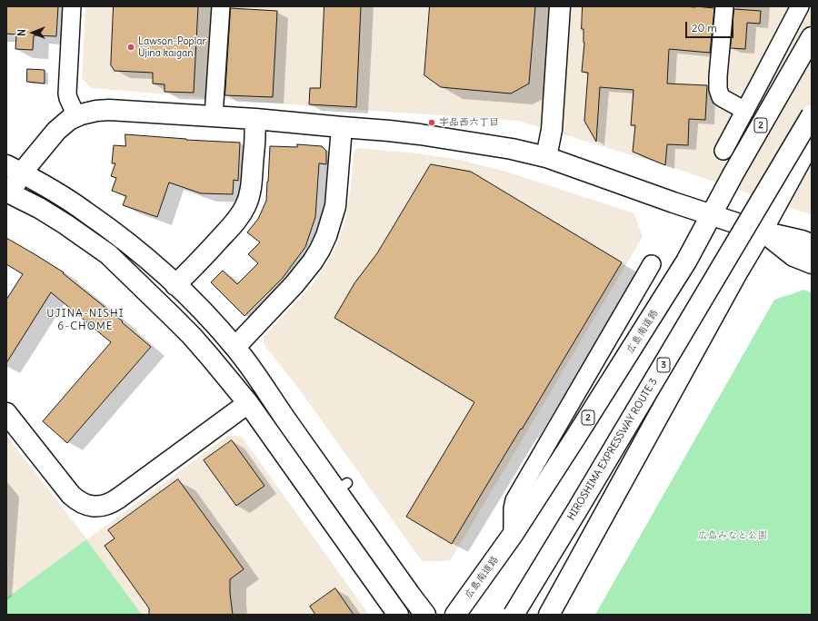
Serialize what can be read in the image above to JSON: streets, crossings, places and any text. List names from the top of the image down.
{
  "streets": {
    "main road": [
      "2",
      "広島南道路",
      "3",
      "HIROSHIMA EXPRESSWAY ROUTE 3"
    ]
  },
  "districts": ["UJINA-NISHI 6-CHOME"],
  "parks": ["広島みなと公園"],
  "places": ["Lawson-Poplar Ujina kaigan", "宇品西六丁目"],
  "scale_bar": "20 m",
  "north": "left"
}
